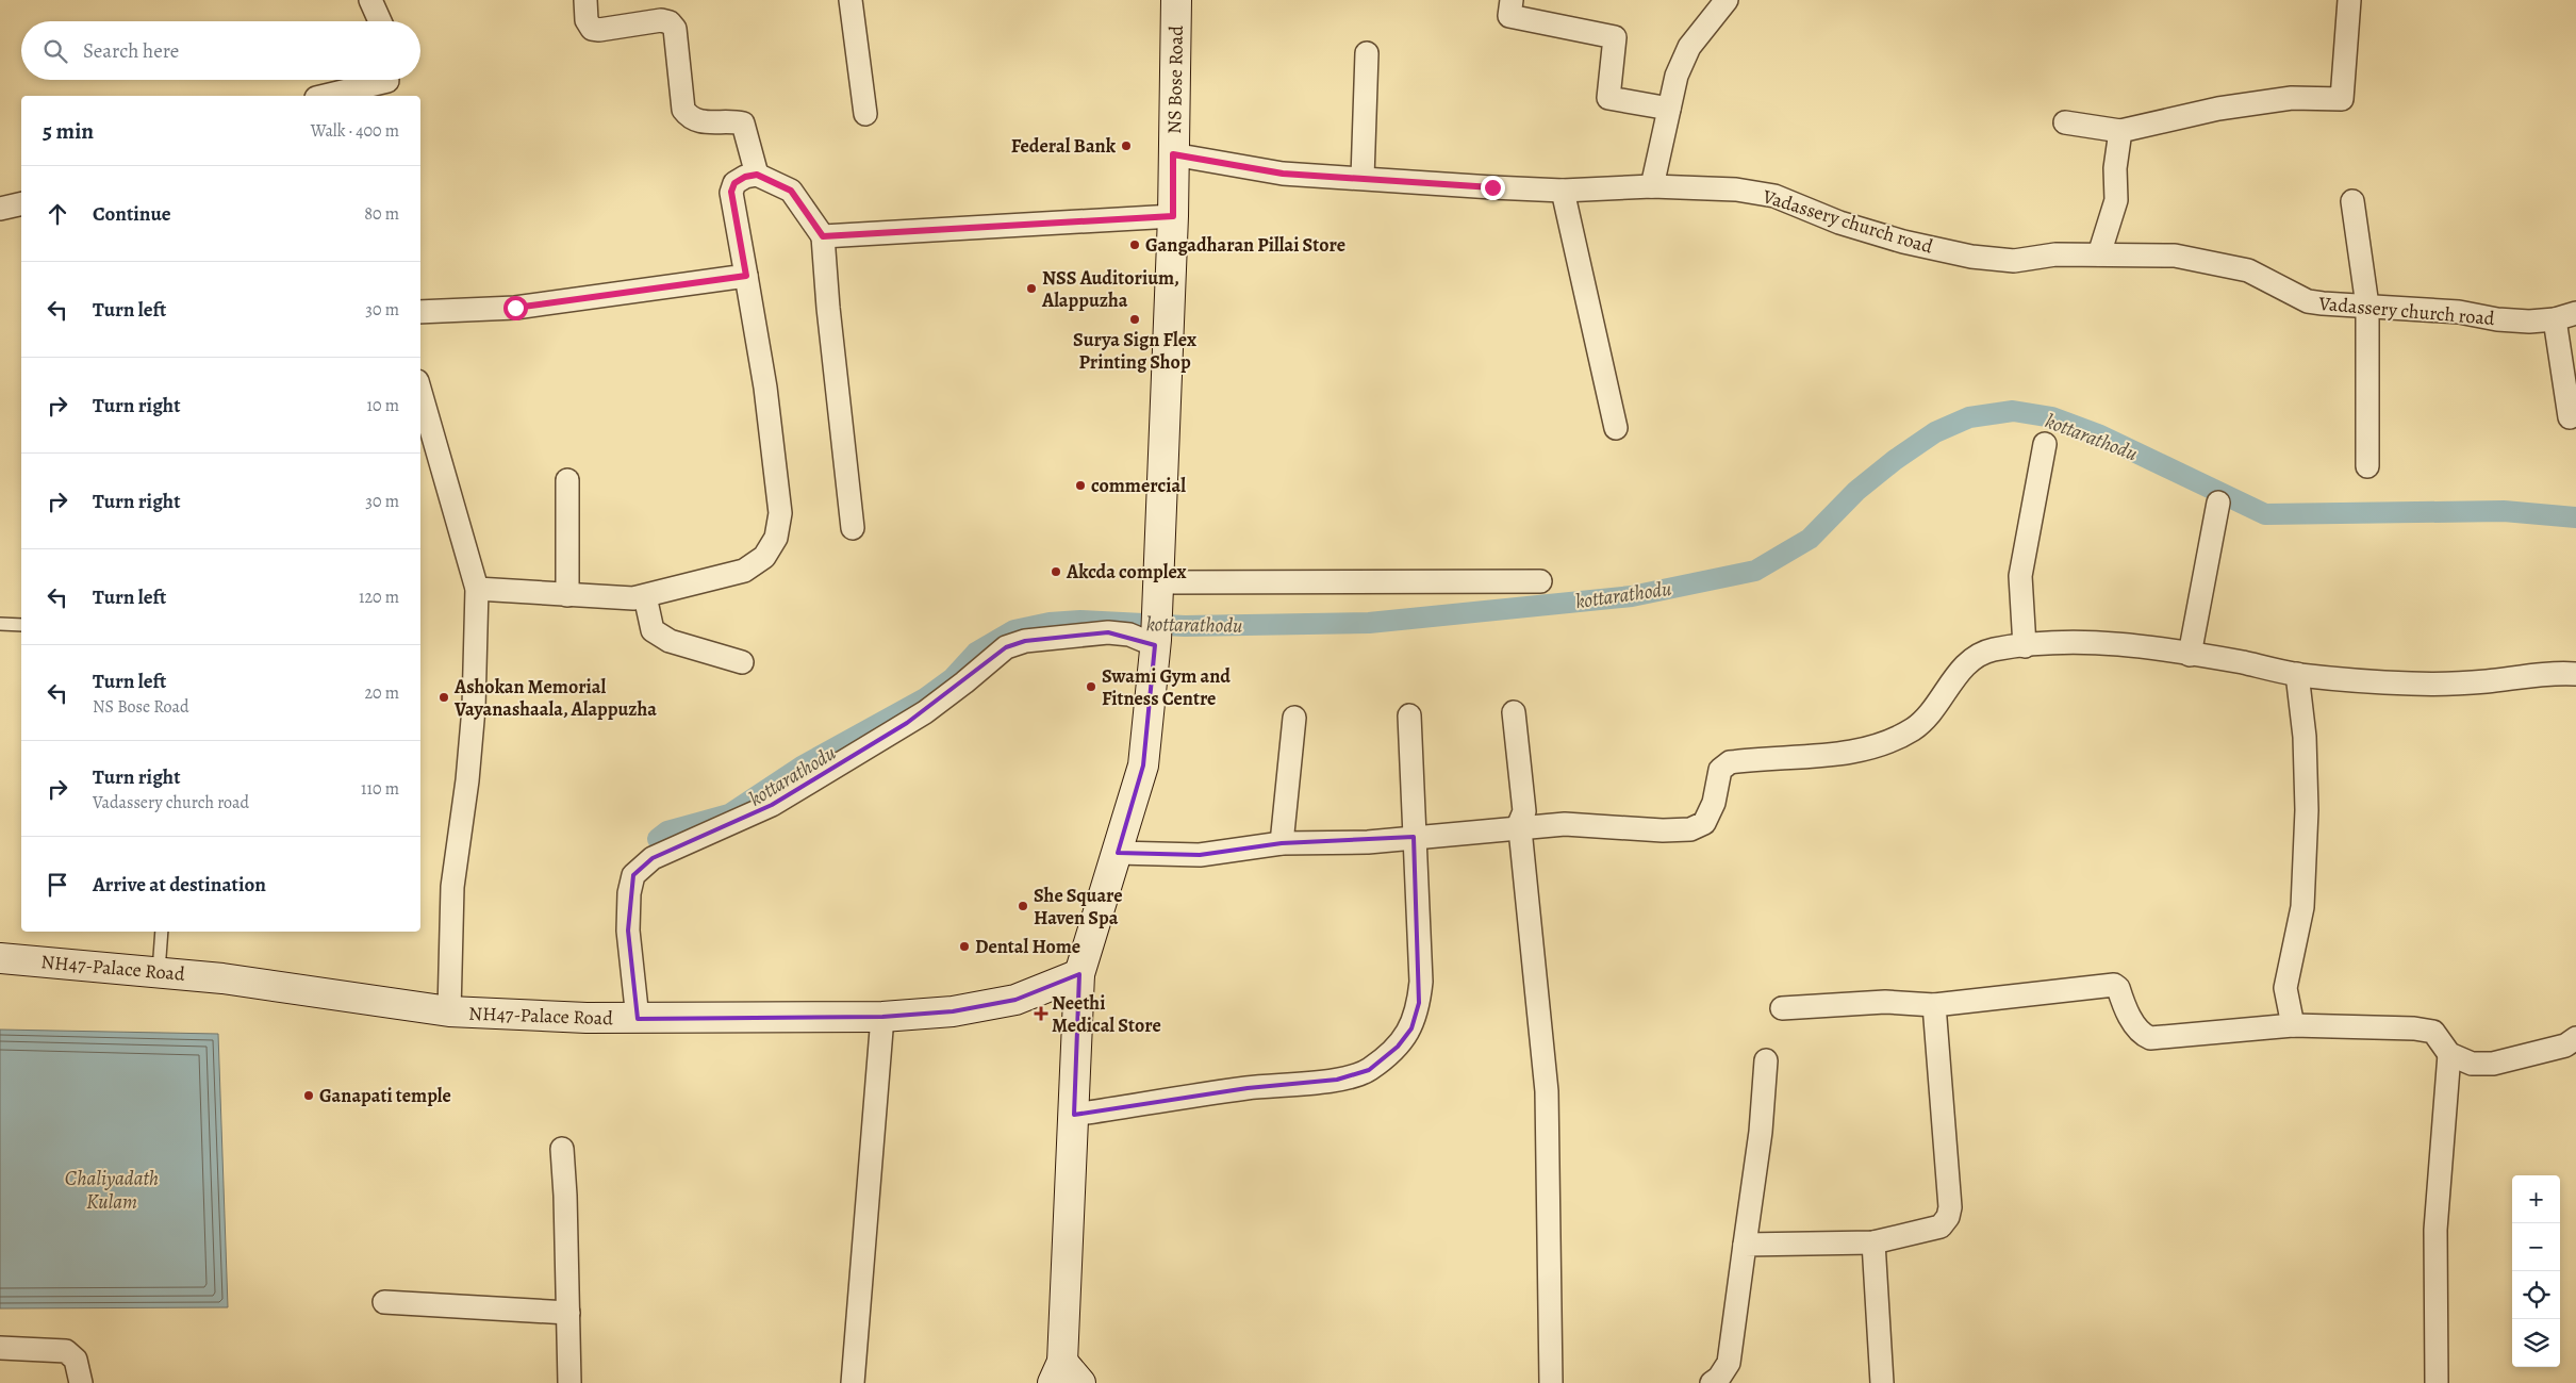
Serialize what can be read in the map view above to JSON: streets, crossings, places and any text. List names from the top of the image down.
{
  "streets": {
    "main road": ["NS Bose Road", "NH47-Palace Road"],
    "street": ["Vadassery church road"]
  },
  "crossings": [
    ["NS Bose Road", "Vadassery church road"],
    ["NS Bose Road", "NH47-Palace Road"]
  ],
  "water": ["kottarathodu", "Chaliyadath Kulam"],
  "places": {
    "other": [
      "Federal Bank",
      "Gangadharan Pillai Store",
      "NSS Auditorium, Alappuzha",
      "Surya Sign Flex Printing Shop",
      "commercial",
      "Akcda complex",
      "Swami Gym and Fitness Centre",
      "Ashokan Memorial Vayanashaala, Alappuzha",
      "She Square Haven Spa",
      "Dental Home",
      "Ganapati temple"
    ],
    "health": ["Neethi Medical Store"]
  },
  "page": {
    "search": "Search here",
    "heading": ["5 min", "Walk · 400 m"],
    "list": [
      ["Continue", "80 m"],
      ["Turn left", "30 m"],
      ["Turn right", "10 m"],
      ["Turn right", "30 m"],
      ["Turn left", "120 m"],
      ["Turn left", "NS Bose Road", "20 m"],
      ["Turn right", "Vadassery church road", "110 m"],
      "Arrive at destination"
    ],
    "map_buttons": ["+", "−"]
  }
}
